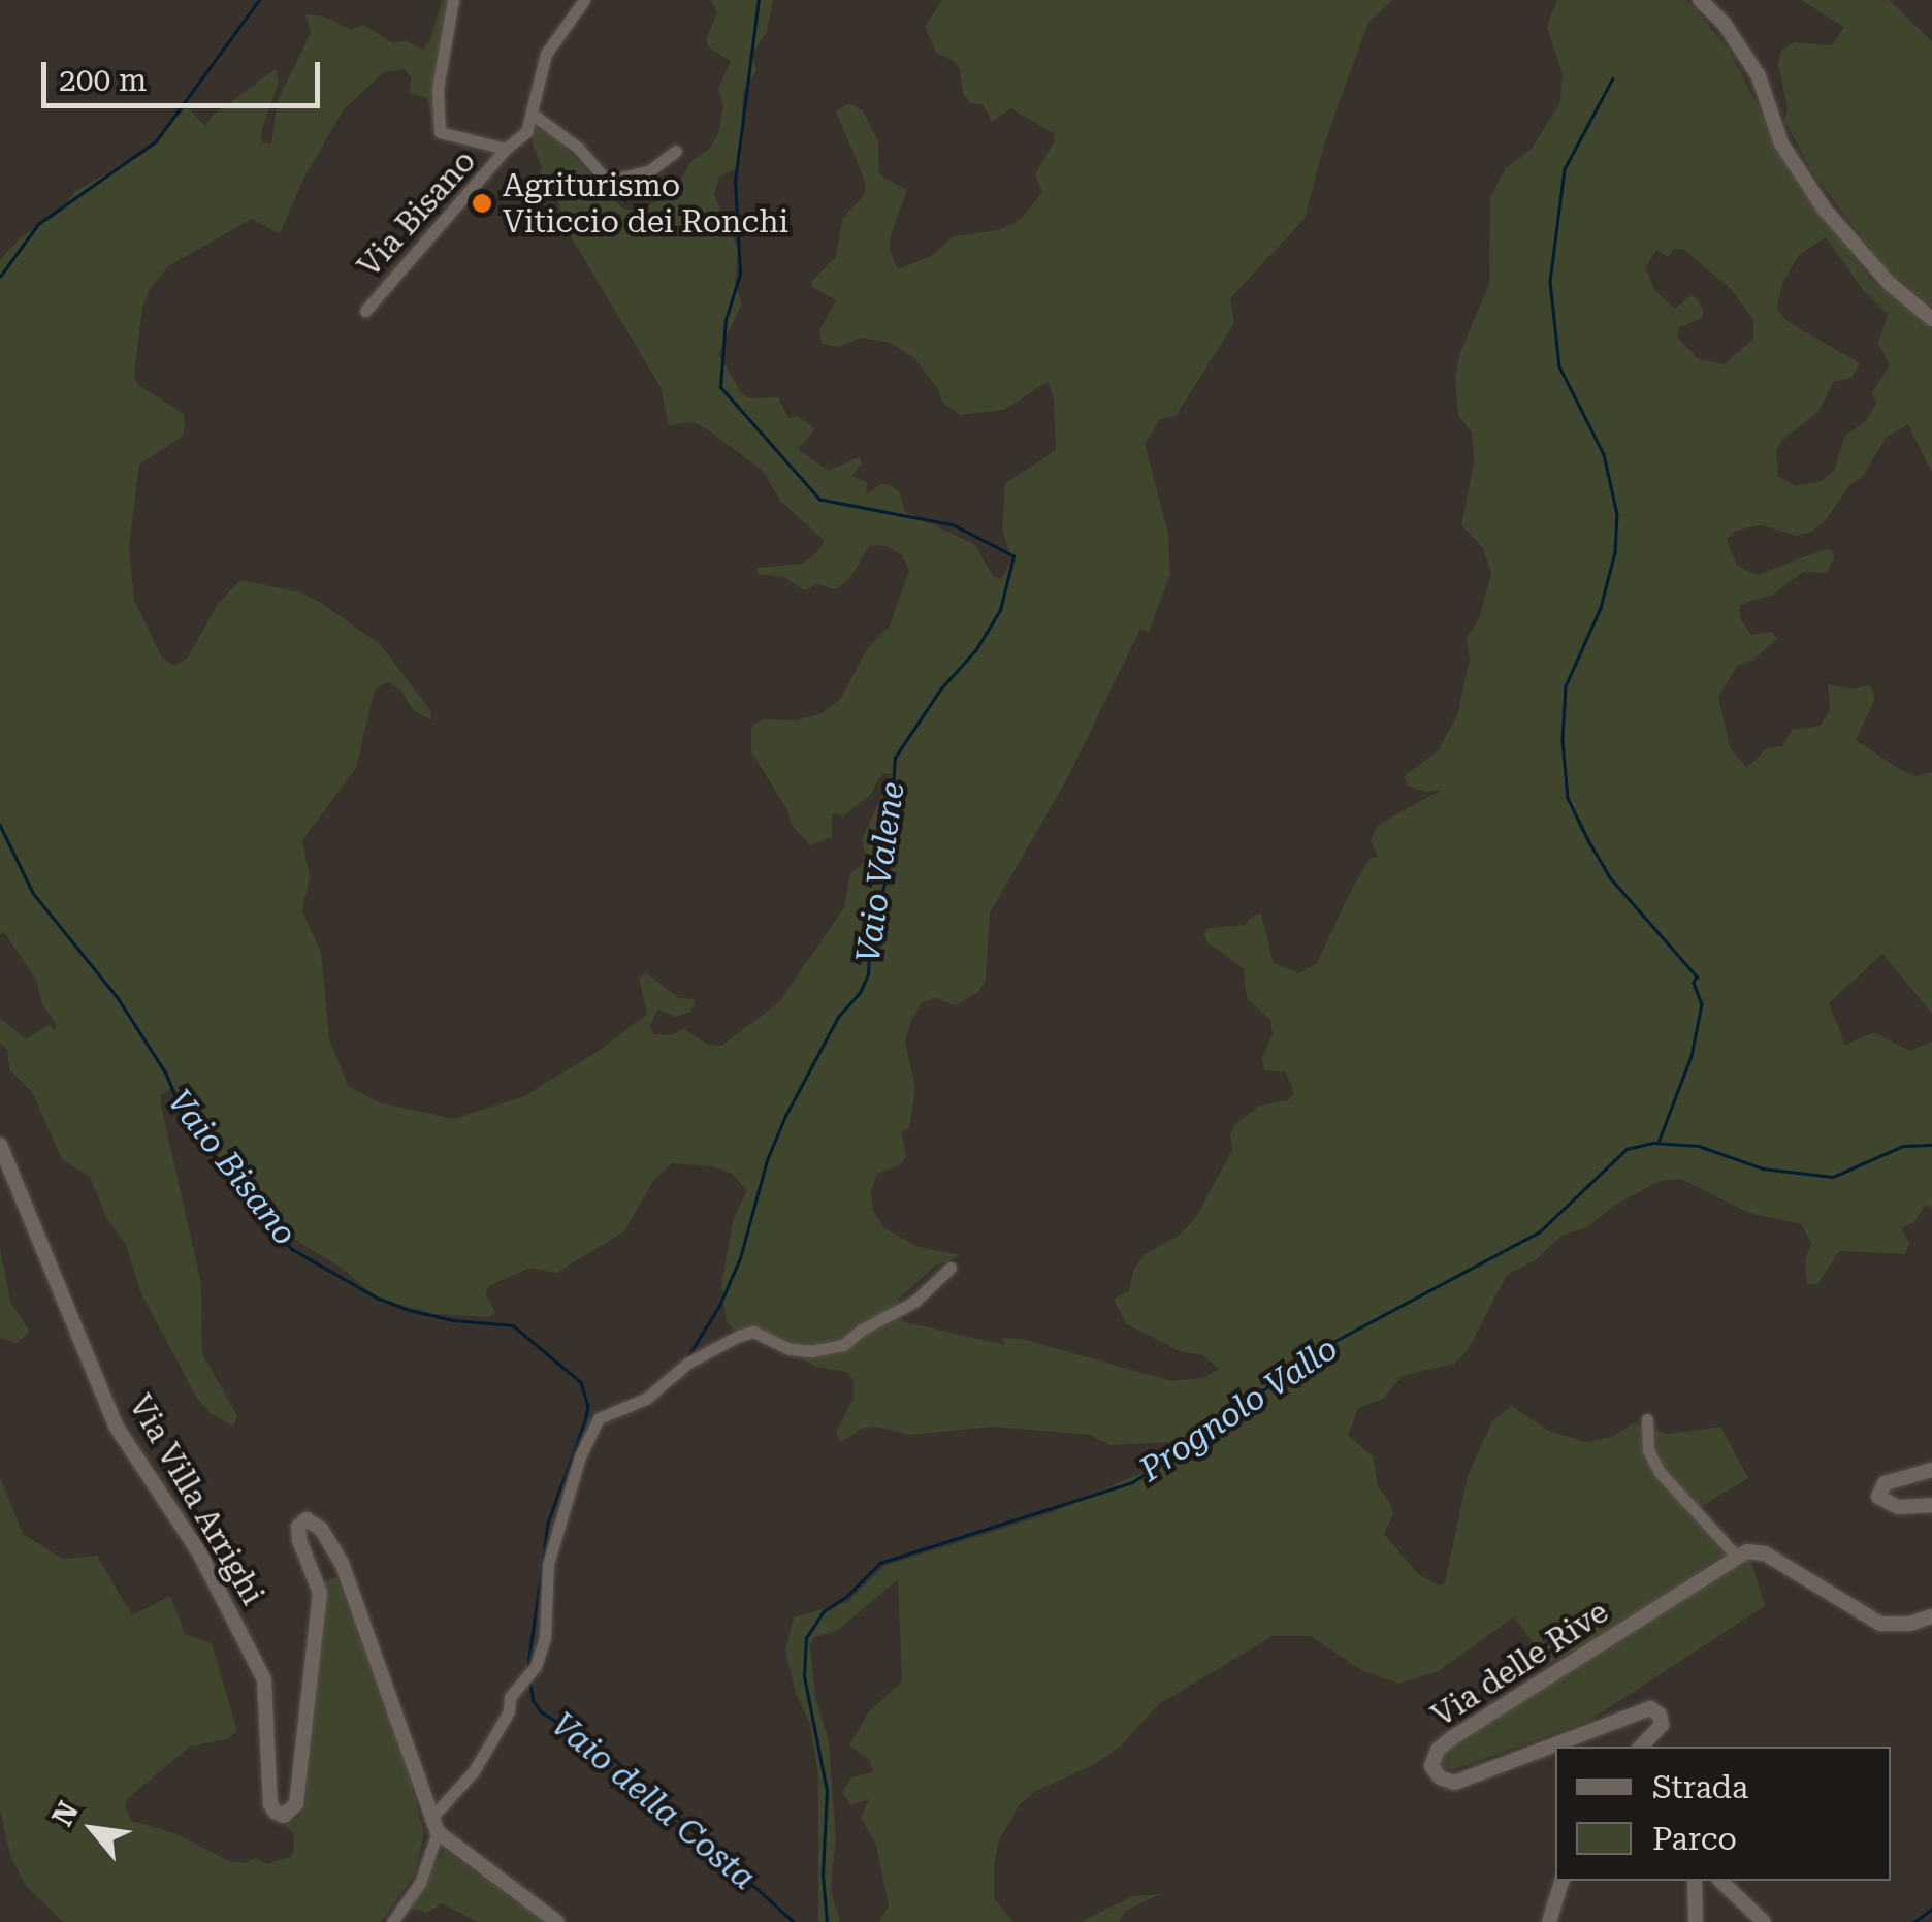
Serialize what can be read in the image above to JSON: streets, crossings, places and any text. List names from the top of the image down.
{
  "streets": {
    "street": ["Via Bisano", "Via Villa Arrighi", "Via delle Rive"]
  },
  "water": [
    "Vaio Valene",
    "Vaio Bisano",
    "Prognolo Vallo",
    "Vaio della Costa"
  ],
  "places": ["Agriturismo Viticcio dei Ronchi"],
  "legend": ["Strada", "Parco"],
  "scale_bar": "200 m",
  "north": "top left"
}
